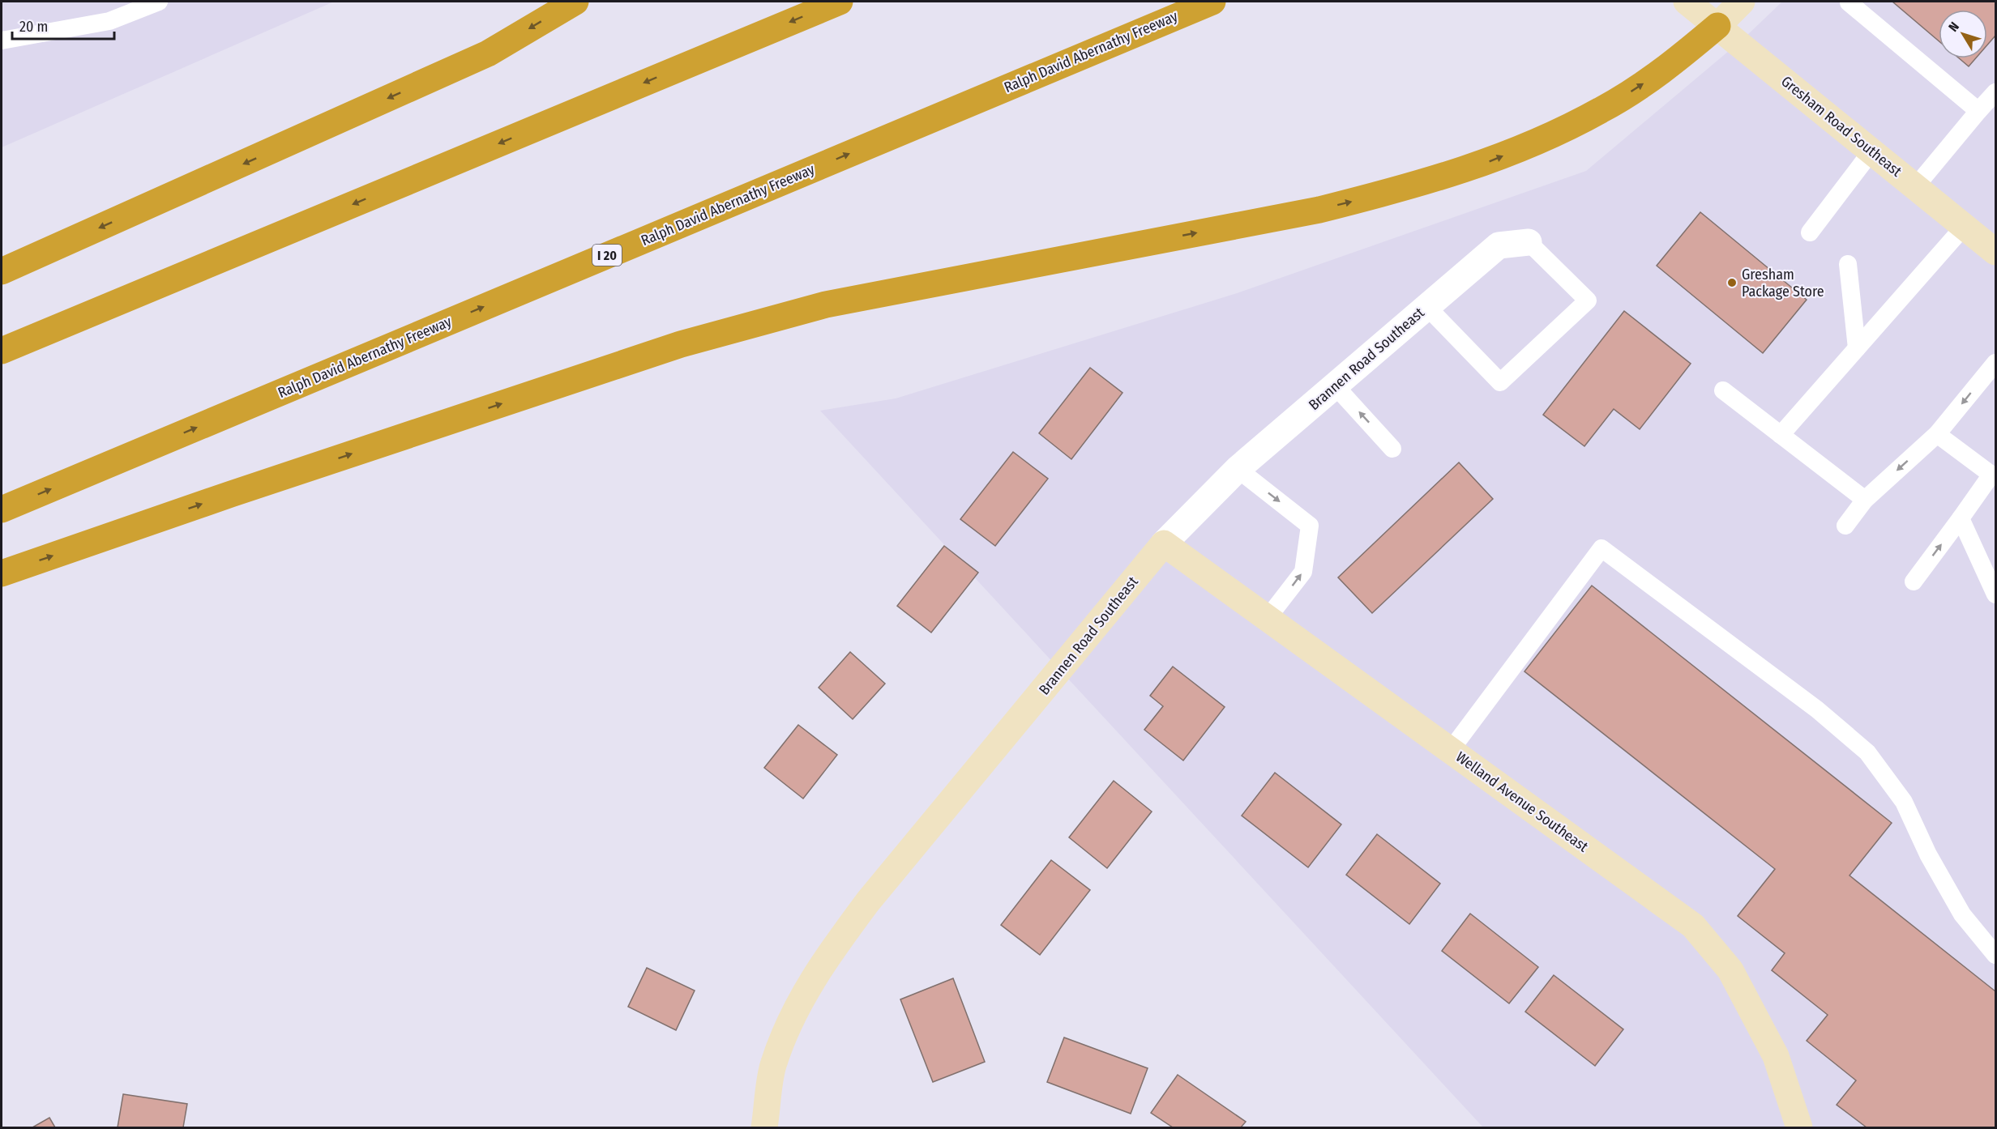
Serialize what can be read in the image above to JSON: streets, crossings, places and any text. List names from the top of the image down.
{
  "streets": {
    "highway": ["Ralph David Abernathy Freeway", "I 20"],
    "street": ["Gresham Road Southeast", "Brannen Road Southeast", "Welland Avenue Southeast"]
  },
  "crossings": [
    ["Brannen Road Southeast", "Welland Avenue Southeast"]
  ],
  "places": ["Gresham Package Store"],
  "scale_bar": "20 m",
  "north": "top left"
}
